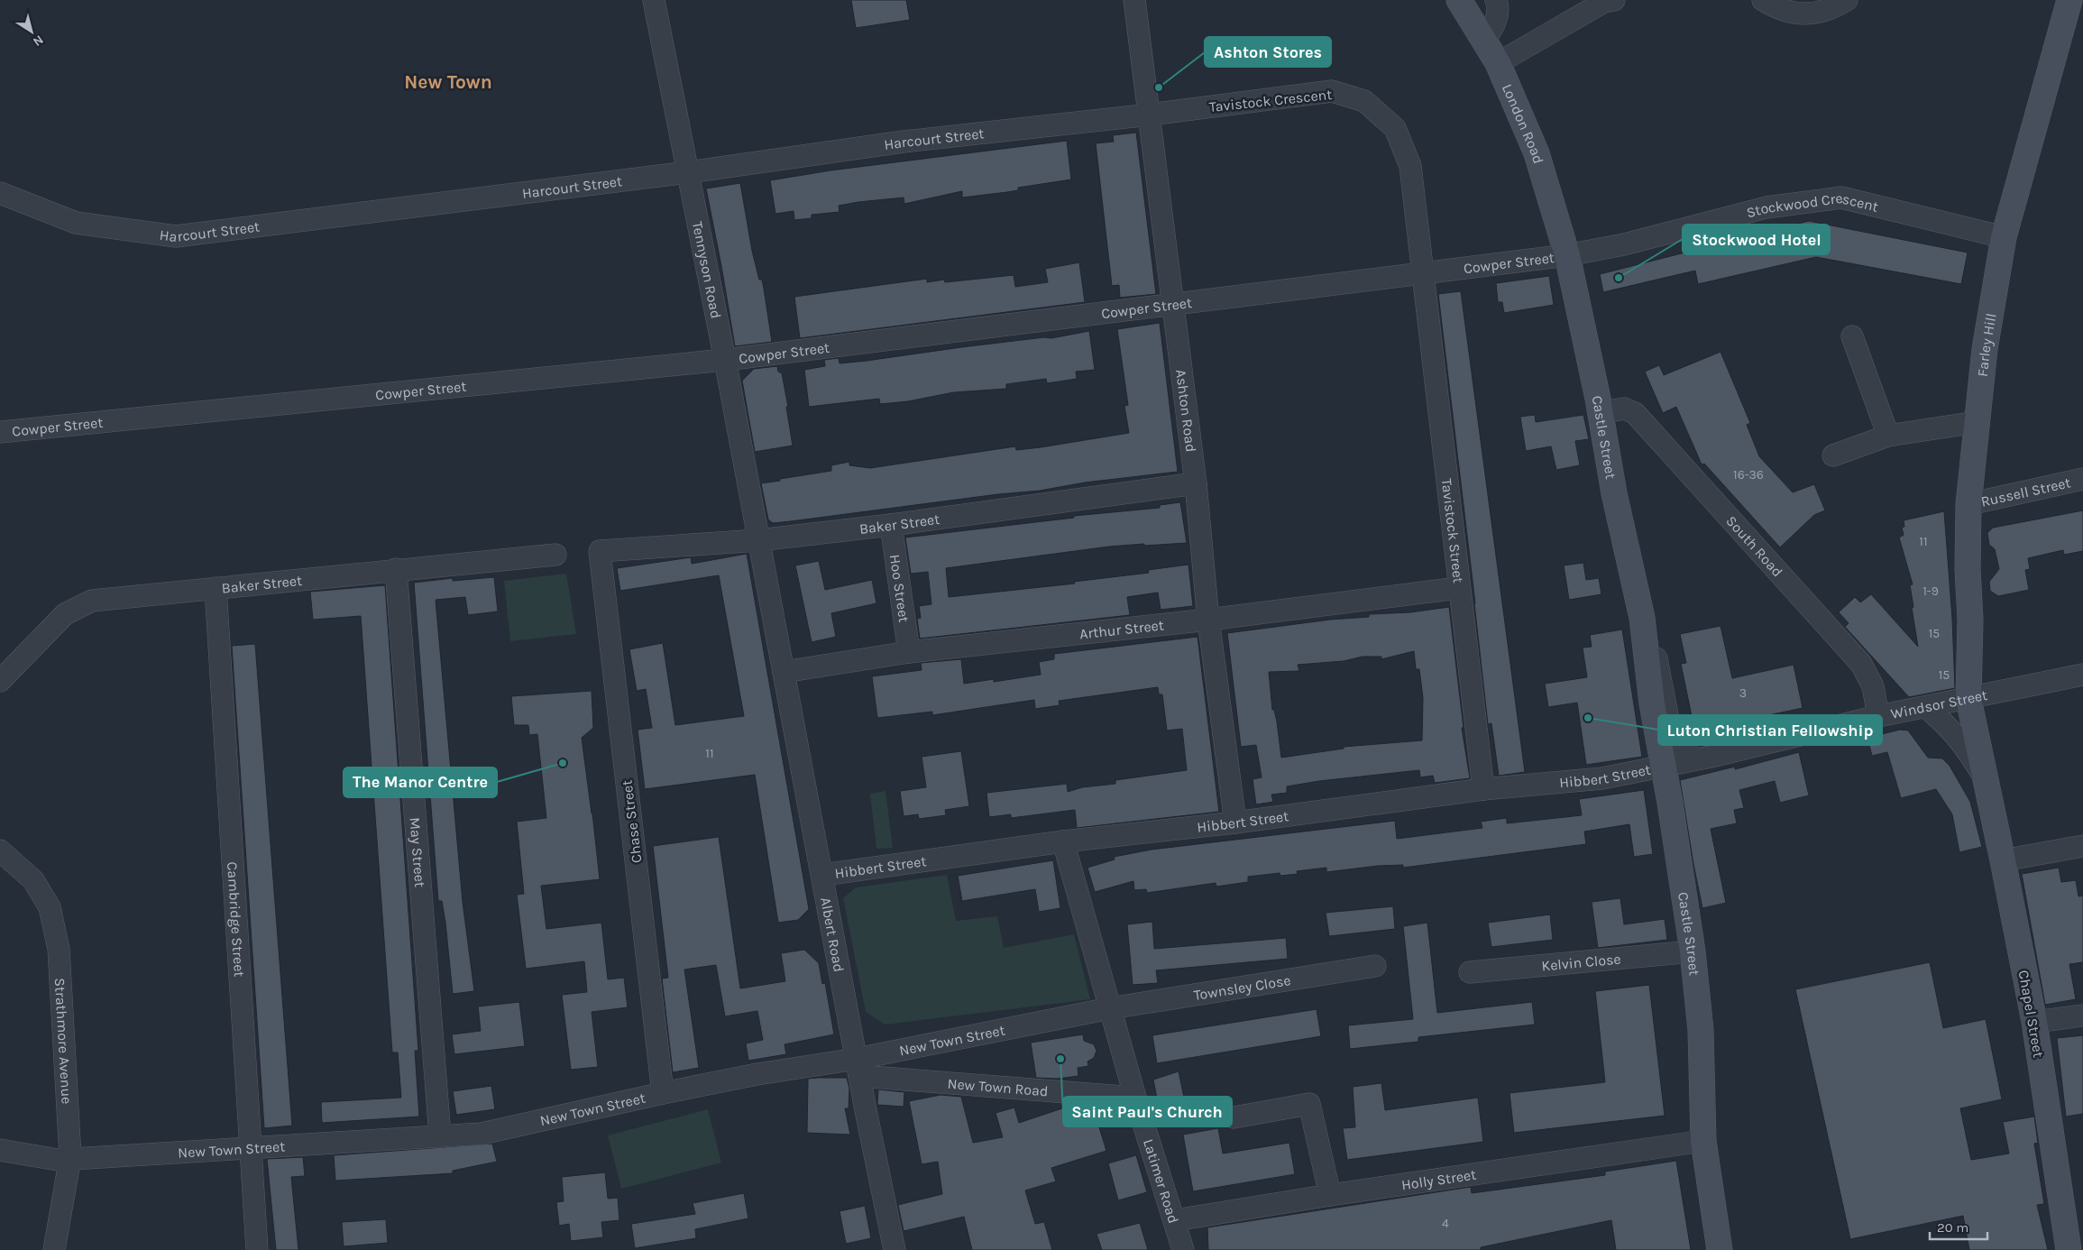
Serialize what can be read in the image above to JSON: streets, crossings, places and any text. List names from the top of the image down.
{
  "streets": {
    "street": [
      "Tavistock Crescent",
      "London Road",
      "Harcourt Street",
      "Stockwood Crescent",
      "Cowper Street",
      "Tennyson Road",
      "Farley Hill",
      "Ashton Road",
      "Castle Street",
      "Russell Street",
      "Baker Street",
      "Tavistock Street",
      "South Road",
      "Hoo Street",
      "Arthur Street",
      "Windsor Street",
      "Hibbert Street",
      "Chase Street",
      "May Street",
      "Cambridge Street",
      "Albert Road",
      "Kelvin Close",
      "Townsley Close",
      "Chapel Street",
      "New Town Street",
      "Strathmore Avenue",
      "New Town Road",
      "Holly Street",
      "Latimer Road"
    ]
  },
  "crossings": [
    ["Tavistock Crescent", "Harcourt Street"],
    ["Tavistock Crescent", "Cowper Street"],
    ["Tavistock Crescent", "Ashton Road"],
    ["Tavistock Crescent", "Tavistock Street"],
    ["London Road", "Stockwood Crescent"],
    ["London Road", "Cowper Street"],
    ["London Road", "Castle Street"],
    ["Harcourt Street", "Tennyson Road"],
    ["Harcourt Street", "Ashton Road"],
    ["Stockwood Crescent", "Cowper Street"],
    ["Stockwood Crescent", "Farley Hill"],
    ["Stockwood Crescent", "Castle Street"],
    ["Cowper Street", "Tennyson Road"],
    ["Cowper Street", "Ashton Road"],
    ["Cowper Street", "Castle Street"],
    ["Cowper Street", "Tavistock Street"],
    ["Tennyson Road", "Baker Street"],
    ["Tennyson Road", "Albert Road"],
    ["Farley Hill", "Russell Street"],
    ["Farley Hill", "Windsor Street"],
    ["Farley Hill", "Chapel Street"],
    ["Ashton Road", "Baker Street"],
    ["Ashton Road", "Arthur Street"],
    ["Ashton Road", "Hibbert Street"],
    ["Castle Street", "South Road"],
    ["Castle Street", "Windsor Street"],
    ["Castle Street", "Hibbert Street"],
    ["Castle Street", "Kelvin Close"],
    ["Castle Street", "Holly Street"],
    ["Baker Street", "Hoo Street"],
    ["Baker Street", "Chase Street"],
    ["Baker Street", "May Street"],
    ["Baker Street", "Cambridge Street"],
    ["Baker Street", "Albert Road"],
    ["Tavistock Street", "Arthur Street"],
    ["Tavistock Street", "Hibbert Street"],
    ["South Road", "Windsor Street"],
    ["Hoo Street", "Arthur Street"],
    ["Arthur Street", "Albert Road"],
    ["Windsor Street", "Hibbert Street"],
    ["Windsor Street", "Chapel Street"],
    ["Hibbert Street", "Albert Road"],
    ["Hibbert Street", "Latimer Road"],
    ["Chase Street", "New Town Street"],
    ["May Street", "New Town Street"],
    ["Cambridge Street", "New Town Street"],
    ["Albert Road", "New Town Street"],
    ["Albert Road", "New Town Road"],
    ["Townsley Close", "New Town Street"],
    ["Townsley Close", "Latimer Road"],
    ["New Town Street", "Strathmore Avenue"],
    ["New Town Street", "New Town Road"],
    ["New Town Street", "Latimer Road"],
    ["New Town Road", "Latimer Road"],
    ["Holly Street", "Latimer Road"]
  ],
  "districts": ["New Town"],
  "places": [
    "Ashton Stores",
    "Stockwood Hotel",
    "Luton Christian Fellowship",
    "The Manor Centre",
    "Saint Paul's Church"
  ],
  "house_numbers": [
    "16-36",
    "11",
    "1-9",
    "15",
    "15",
    "3",
    "11",
    "4"
  ],
  "scale_bar": "20 m",
  "north": "bottom right"
}
